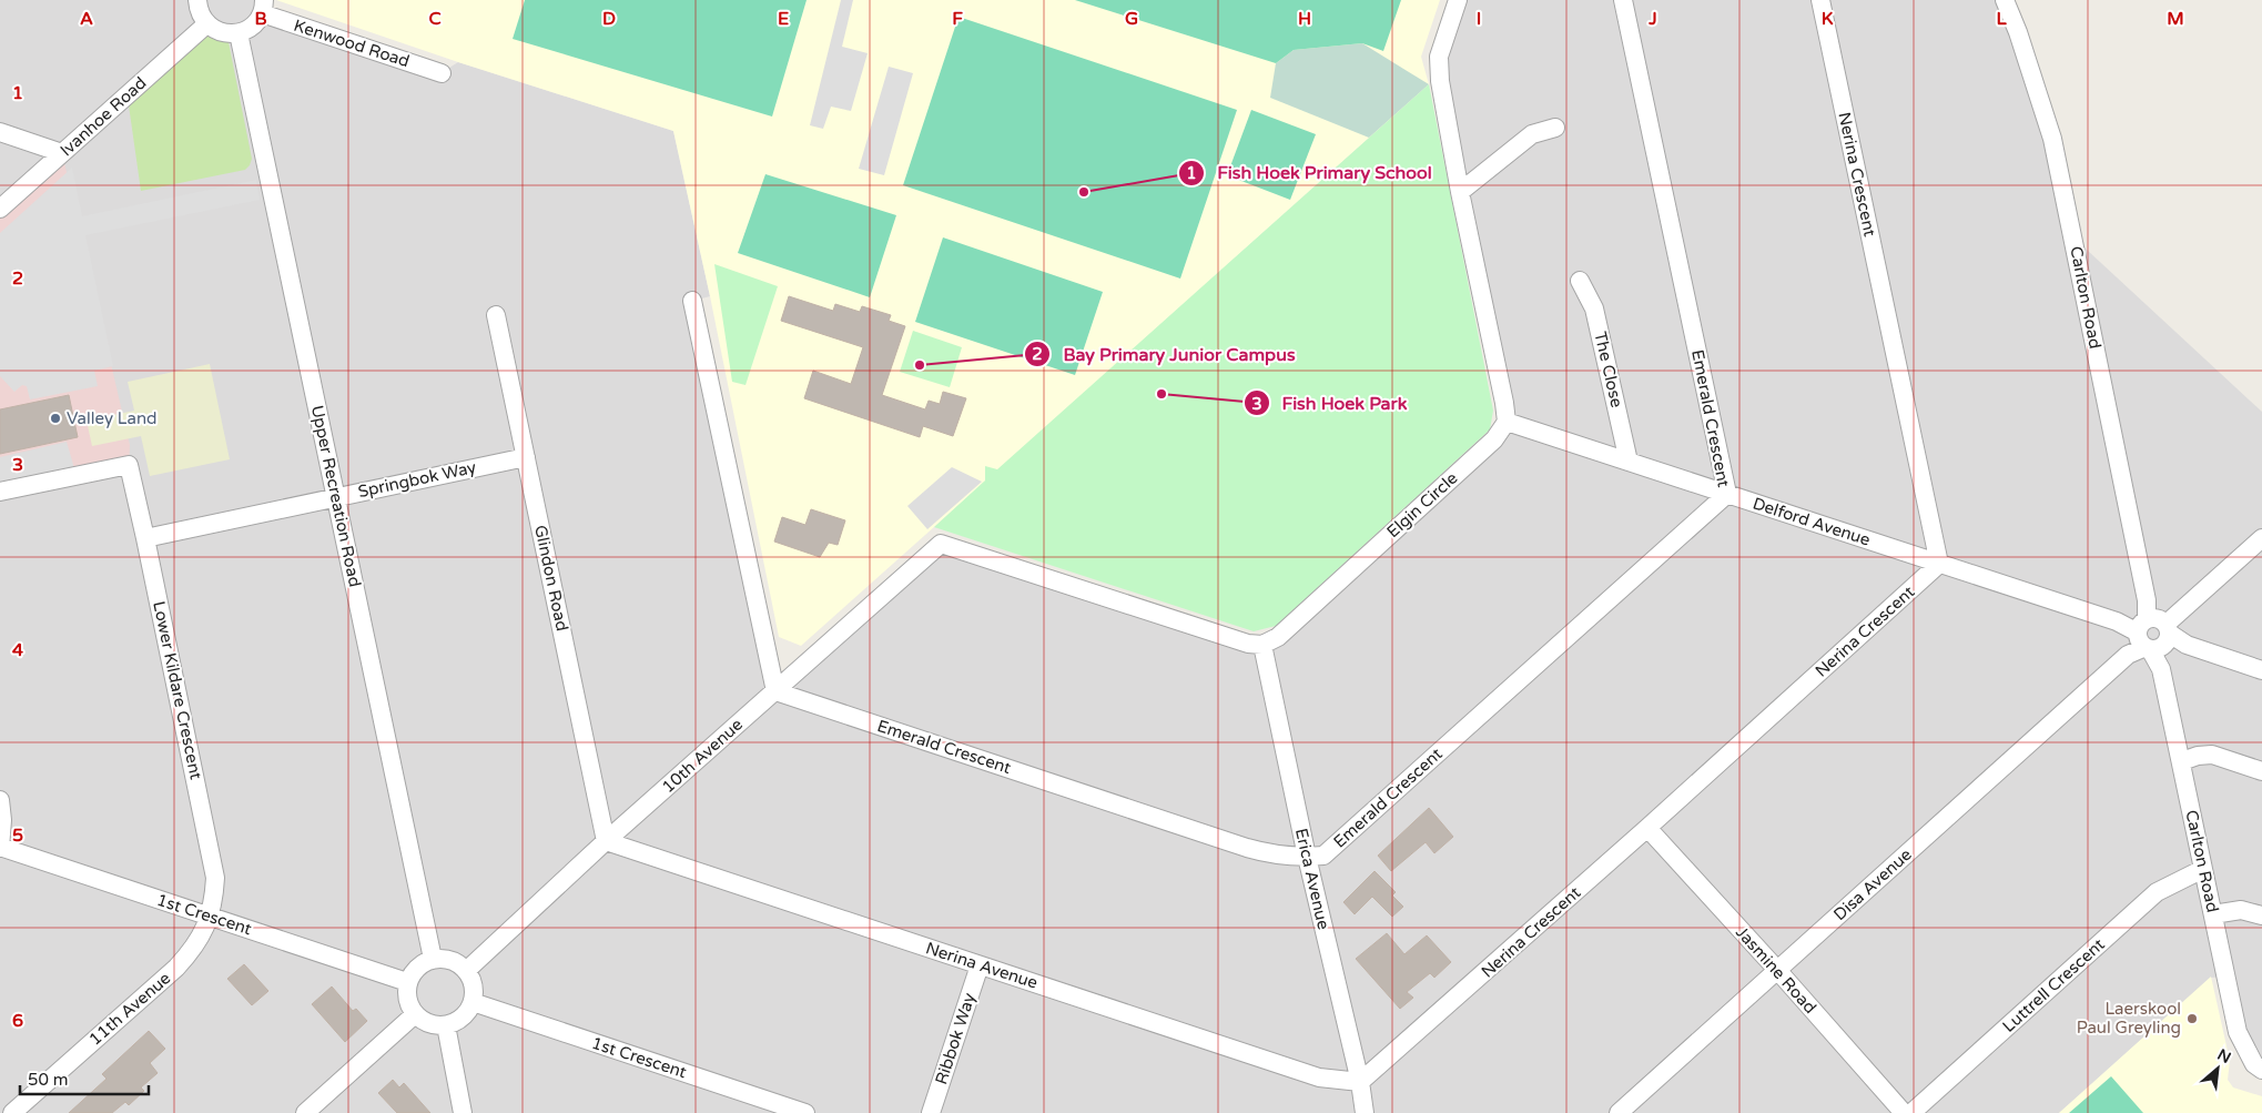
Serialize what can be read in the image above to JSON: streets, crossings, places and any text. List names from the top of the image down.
{
  "streets": {
    "street": [
      "Kenwood Road",
      "Ivanhoe Road",
      "Nerina Crescent",
      "Carlton Road",
      "The Close",
      "Emerald Crescent",
      "Springbok Way",
      "Upper Recreation Road",
      "Elgin Circle",
      "Delford Avenue",
      "Glindon Road",
      "Lower Kildare Crescent",
      "10th Avenue",
      "Erica Avenue",
      "Disa Avenue",
      "1st Crescent",
      "Nerina Avenue",
      "Jasmine Road",
      "Luttrell Crescent",
      "11th Avenue",
      "Ribbok Way"
    ]
  },
  "crossings": [
    ["Nerina Crescent", "Delford Avenue"],
    ["Nerina Crescent", "Erica Avenue"],
    ["Nerina Crescent", "Nerina Avenue"],
    ["Nerina Crescent", "Jasmine Road"],
    ["Carlton Road", "Delford Avenue"],
    ["Carlton Road", "Disa Avenue"],
    ["Carlton Road", "Luttrell Crescent"],
    ["The Close", "Delford Avenue"],
    ["Emerald Crescent", "Delford Avenue"],
    ["Emerald Crescent", "10th Avenue"],
    ["Emerald Crescent", "Erica Avenue"],
    ["Springbok Way", "Upper Recreation Road"],
    ["Springbok Way", "Glindon Road"],
    ["Springbok Way", "Lower Kildare Crescent"],
    ["Upper Recreation Road", "10th Avenue"],
    ["Upper Recreation Road", "1st Crescent"],
    ["Elgin Circle", "Delford Avenue"],
    ["Elgin Circle", "10th Avenue"],
    ["Elgin Circle", "Erica Avenue"],
    ["Delford Avenue", "Disa Avenue"],
    ["Glindon Road", "10th Avenue"],
    ["Glindon Road", "Nerina Avenue"],
    ["Lower Kildare Crescent", "1st Crescent"],
    ["Lower Kildare Crescent", "11th Avenue"],
    ["10th Avenue", "Erica Avenue"],
    ["10th Avenue", "1st Crescent"],
    ["10th Avenue", "Nerina Avenue"],
    ["Erica Avenue", "Nerina Avenue"],
    ["Disa Avenue", "Jasmine Road"],
    ["1st Crescent", "11th Avenue"],
    ["Nerina Avenue", "Ribbok Way"]
  ],
  "places": [
    "Fish Hoek Primary School",
    "Bay Primary Junior Campus",
    "Fish Hoek Park",
    "Valley Land",
    "Laerskool Paul Greyling"
  ],
  "scale_bar": "50 m",
  "north": "top right",
  "grid": {
    "columns": [
      "A",
      "B",
      "C",
      "D",
      "E",
      "F",
      "G",
      "H",
      "I",
      "J",
      "K",
      "L",
      "M"
    ],
    "rows": [
      "1",
      "2",
      "3",
      "4",
      "5",
      "6"
    ]
  }
}
